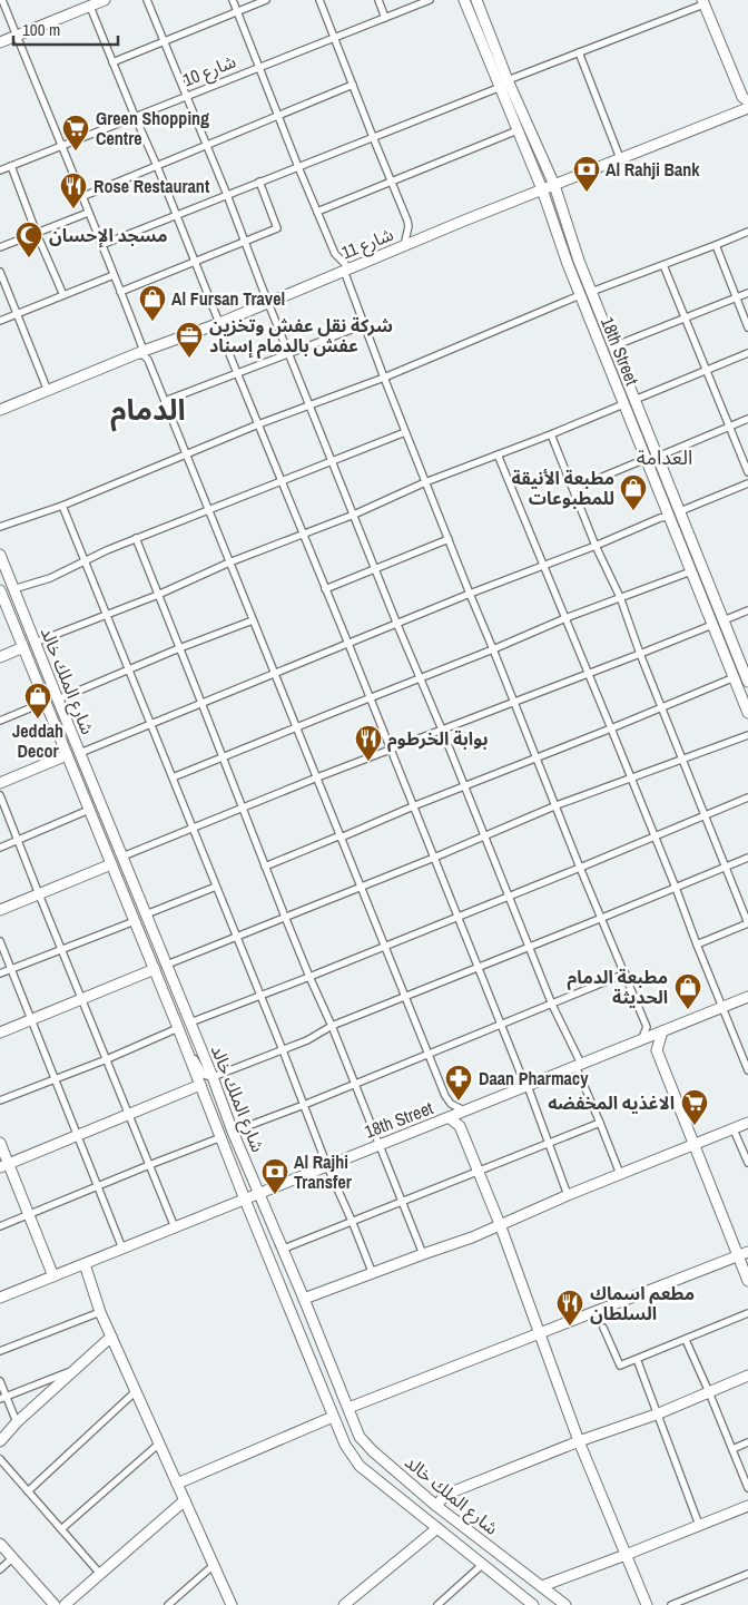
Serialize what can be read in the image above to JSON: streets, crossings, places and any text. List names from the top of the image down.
{
  "streets": {
    "street": [
      "شارع 10",
      "شارع 11",
      "18th Street",
      "شارع الملك خالد"
    ]
  },
  "crossings": [
    ["شارع 11", "18th Street"],
    ["18th Street", "شارع الملك خالد"]
  ],
  "districts": ["الدمام", "العدامة"],
  "places": {
    "supermarket": ["Green Shopping Centre", "الاغذيه المخفضه"],
    "bank": ["Al Rahji Bank", "Al Rajhi Transfer"],
    "restaurant": ["Rose Restaurant", "بوابة الخرطوم", "مطعم اسماك السلطان"],
    "mosque": ["مسجد الإحسان"],
    "shop": [
      "Al Fursan Travel",
      "مطبعة الأنيقة للمطبوعات",
      "Jeddah Decor",
      "مطبعة الدمام الحديثة"
    ],
    "office": ["شركة نقل عفش وتخزين عفش بالدمام إسناد"],
    "pharmacy": ["Daan Pharmacy"]
  },
  "scale_bar": "100 m"
}
